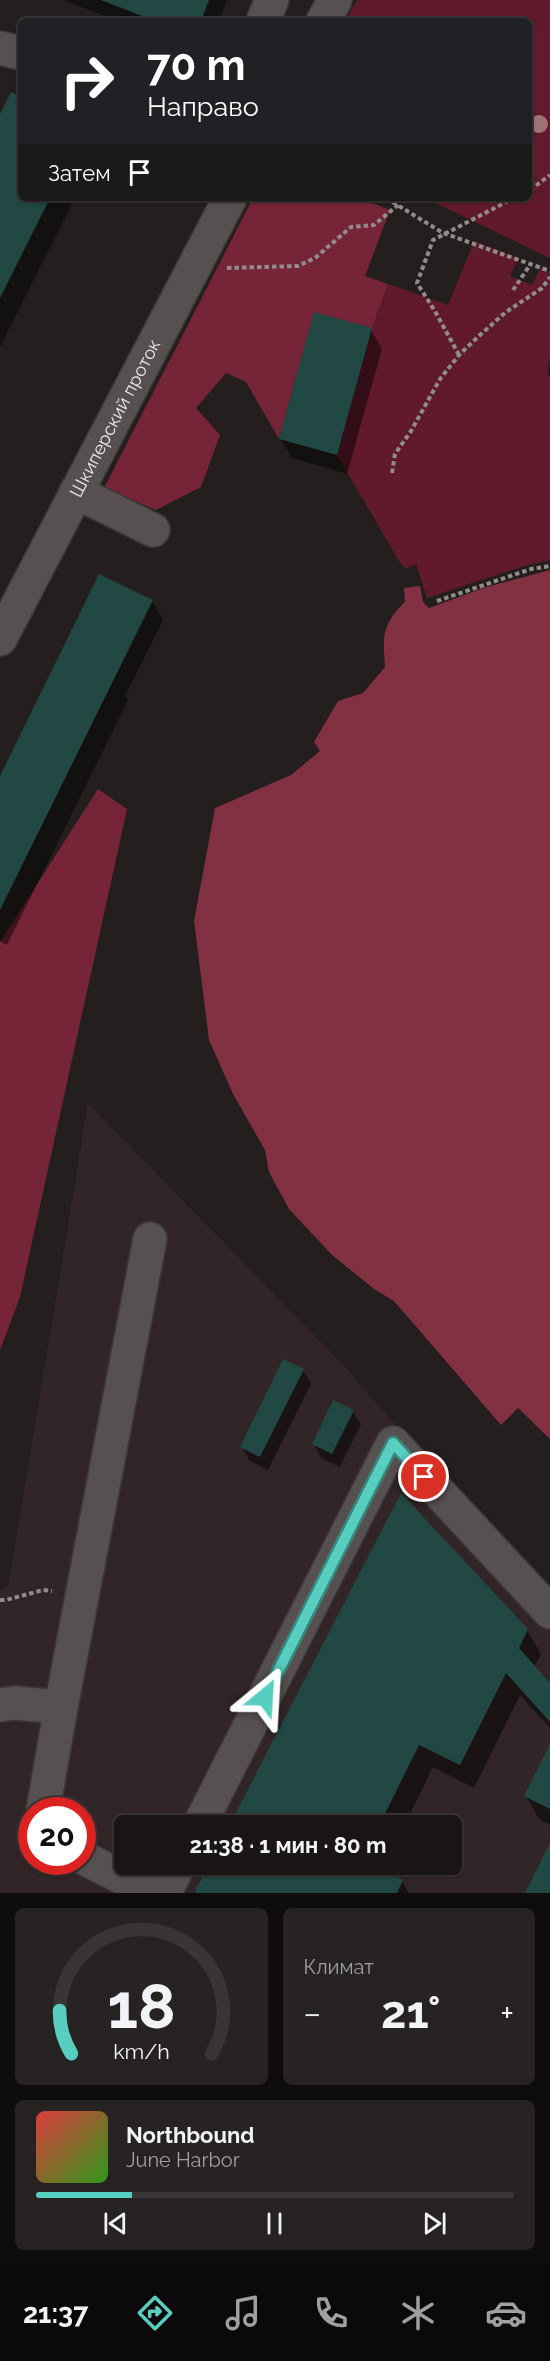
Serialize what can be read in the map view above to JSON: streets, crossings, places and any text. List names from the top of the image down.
{
  "streets": {
    "street": ["Шкиперский проток"]
  },
  "page": {
    "turn": ["70 m", "Направо"],
    "then": "Затем",
    "limit": "20",
    "trip": "21:38 · 1 мин · 80 m",
    "tile": "Климат",
    "heat": ["−", "21°", "+"],
    "song": ["Northbound", "June Harbor"],
    "tabs": "21:37",
    "gauge": ["18", "km/h"]
  }
}
